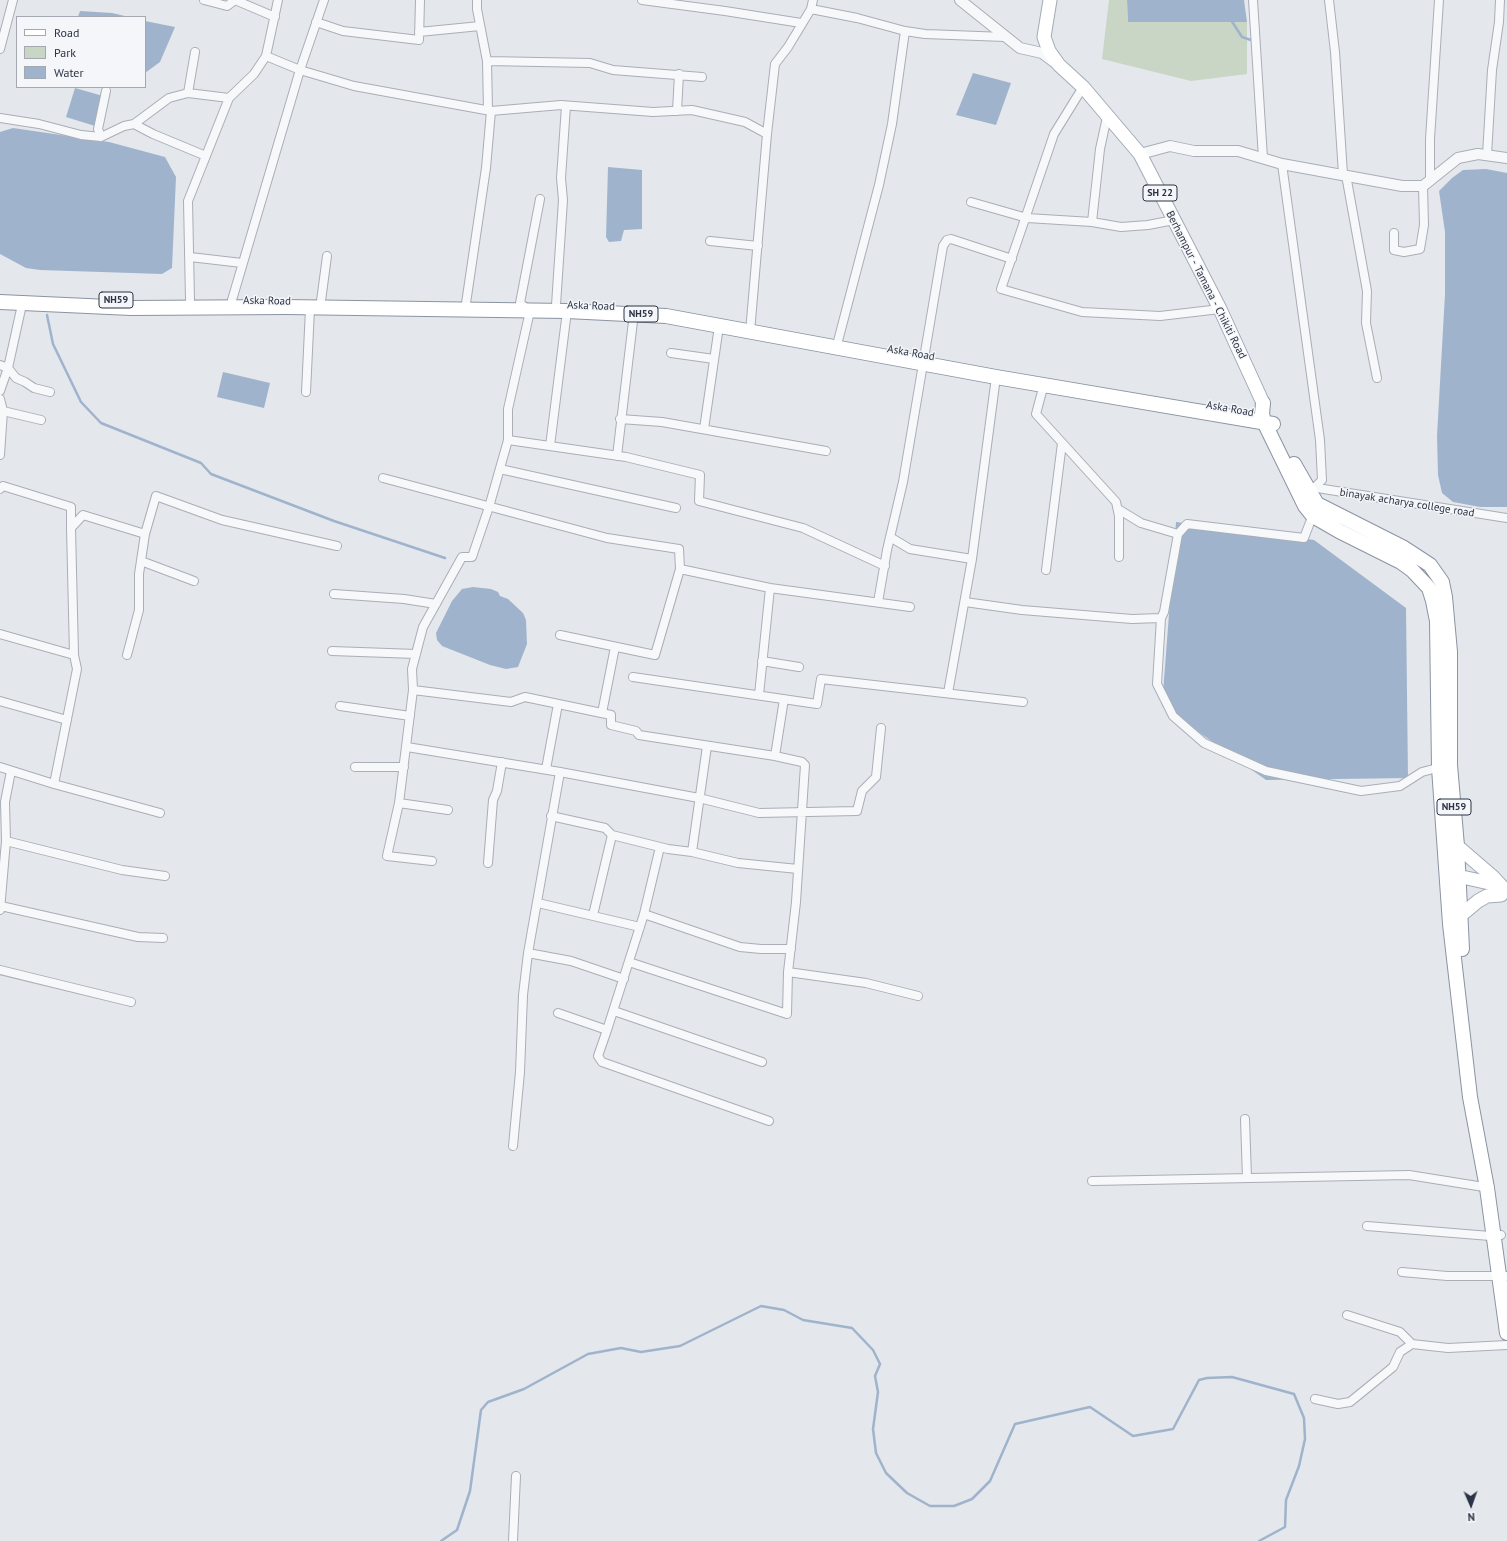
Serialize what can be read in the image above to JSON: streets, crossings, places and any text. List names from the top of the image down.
{
  "streets": {
    "highway": ["NH59", "Aska Road"],
    "main road": ["SH 22", "Berhampur - Tamana - Chikiti Road"],
    "street": ["binayak acharya college road"]
  },
  "crossings": [
    ["Berhampur - Tamana - Chikiti Road", "NH59"],
    ["Berhampur - Tamana - Chikiti Road", "Aska Road"],
    ["NH59", "Aska Road"],
    ["NH59", "binayak acharya college road"]
  ],
  "legend": ["Road", "Park", "Water"],
  "north": "bottom"
}
